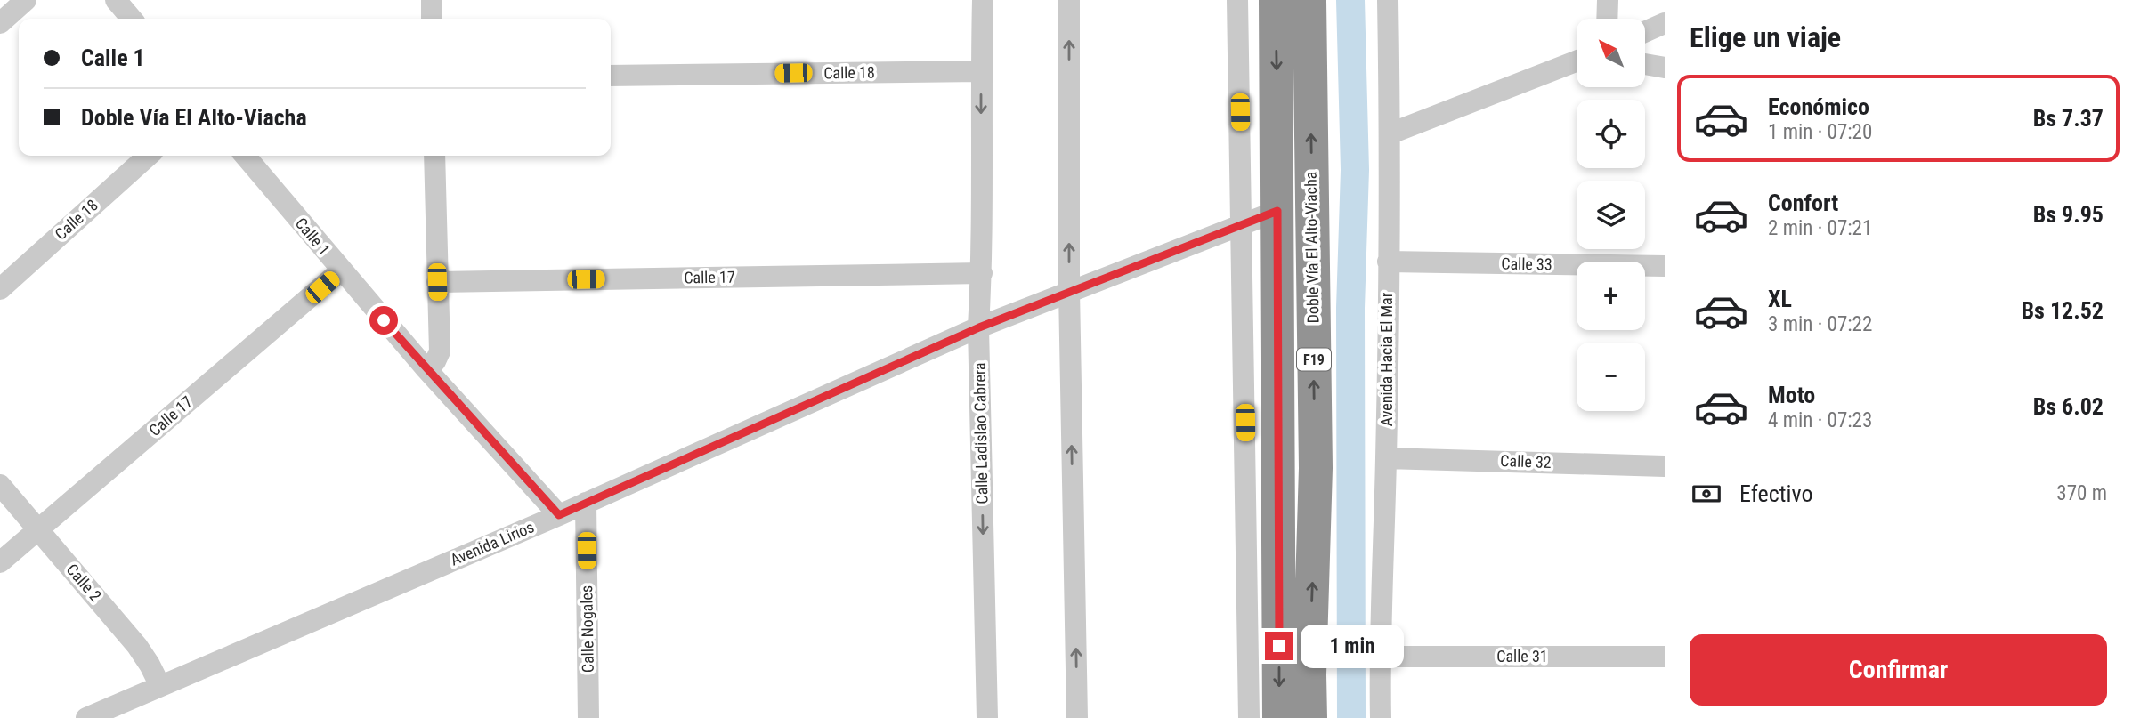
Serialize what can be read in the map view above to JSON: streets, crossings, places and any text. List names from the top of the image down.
{
  "streets": {
    "highway": ["Doble Vía El Alto-Viacha", "F19"],
    "street": [
      "Calle 18",
      "Calle 1",
      "Calle 33",
      "Calle 17",
      "Avenida Hacia El Mar",
      "Calle Ladislao Cabrera",
      "Calle 32",
      "Avenida Lirios",
      "Calle 2",
      "Calle Nogales",
      "Calle 31"
    ]
  },
  "crossings": [
    ["Calle 18", "Calle Ladislao Cabrera"],
    ["Calle 1", "Calle 17"],
    ["Calle 1", "Avenida Lirios"],
    ["Calle 33", "Avenida Hacia El Mar"],
    ["Calle 17", "Calle Ladislao Cabrera"],
    ["Calle 17", "Calle 2"],
    ["F19", "Avenida Lirios"],
    ["Avenida Hacia El Mar", "Calle 32"],
    ["Avenida Hacia El Mar", "Calle 31"],
    ["Calle Ladislao Cabrera", "Avenida Lirios"],
    ["Avenida Lirios", "Calle 2"],
    ["Avenida Lirios", "Calle Nogales"]
  ],
  "north": "top left",
  "page": {
    "heading": "Elige un viaje",
    "map_buttons": ["+", "−"],
    "banner": ["Calle 1", "Doble Vía El Alto-Viacha"],
    "list": [
      {
        "name": "Económico",
        "note": "1 min · 07:20",
        "value": "Bs 7.37"
      },
      {
        "name": "Confort",
        "note": "2 min · 07:21",
        "value": "Bs 9.95"
      },
      {
        "name": "XL",
        "note": "3 min · 07:22",
        "value": "Bs 12.52"
      },
      {
        "name": "Moto",
        "note": "4 min · 07:23",
        "value": "Bs 6.02"
      }
    ],
    "pay": ["Efectivo", "370 m"],
    "buttons": "Confirmar",
    "bubble": "1 min"
  }
}
